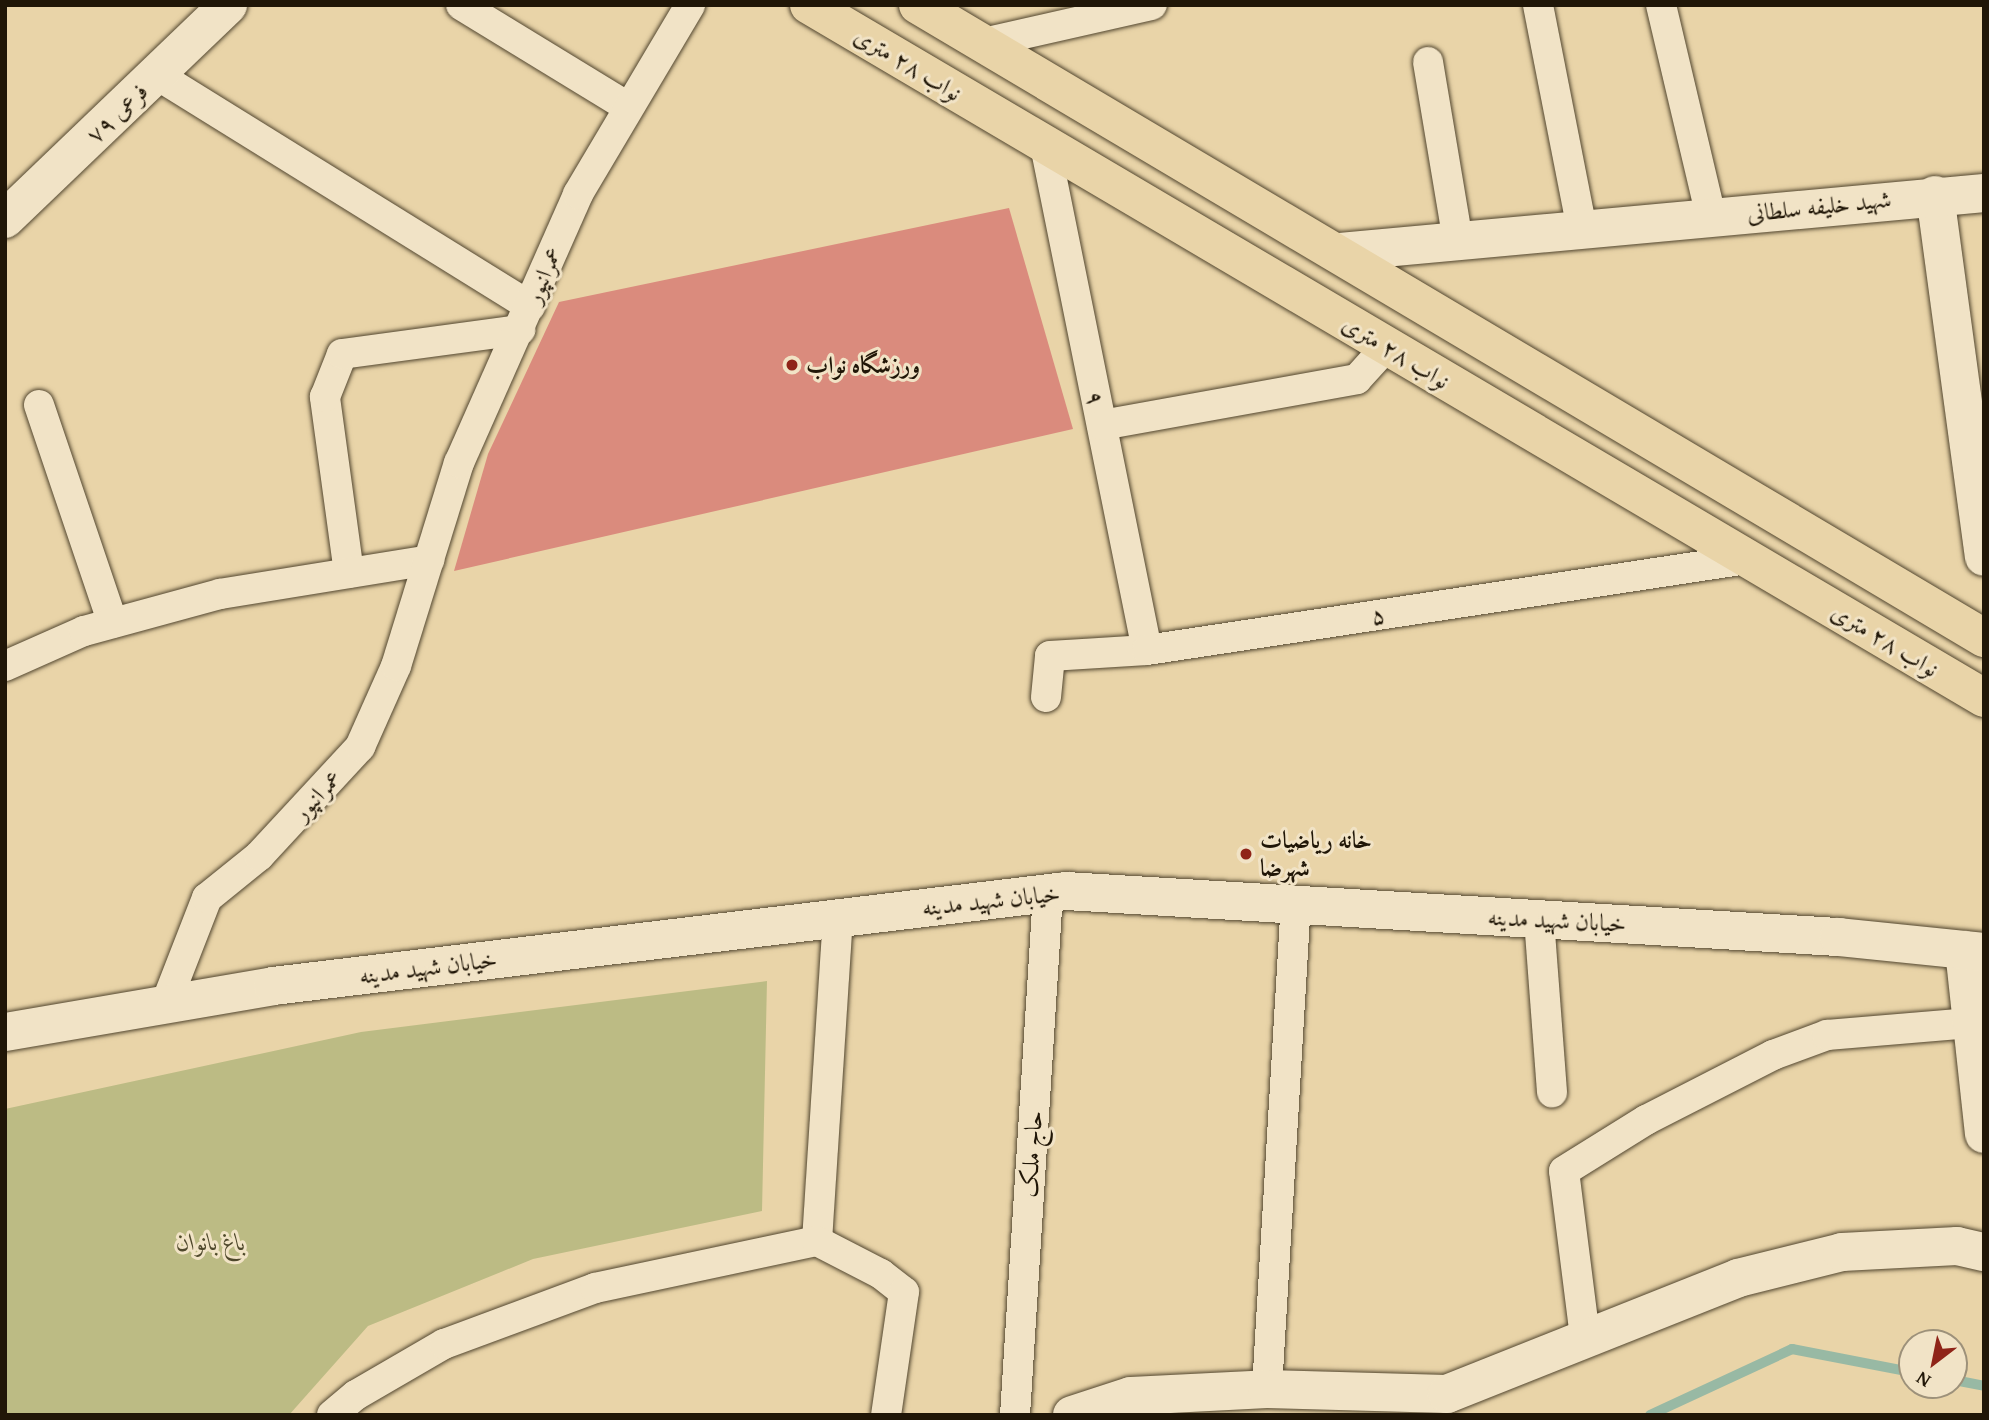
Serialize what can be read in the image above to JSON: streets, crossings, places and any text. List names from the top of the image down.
{
  "streets": {
    "main road": ["نواب ۲۸ متری"],
    "street": [
      "فرعی ۷۹",
      "شهید خلیفه سلطانی",
      "عمرانپور",
      "۹",
      "۵",
      "خیابان شهید مدینه",
      "حاج ملک"
    ]
  },
  "crossings": [
    ["نواب ۲۸ متری", "۹"],
    ["نواب ۲۸ متری", "۵"],
    ["عمرانپور", "خیابان شهید مدینه"],
    ["۹", "۵"],
    ["خیابان شهید مدینه", "حاج ملک"]
  ],
  "parks": ["باغ بانوان"],
  "places": ["ورزشگاه نواب", "خانه ریاضیات شهرضا"],
  "north": "bottom left"
}
